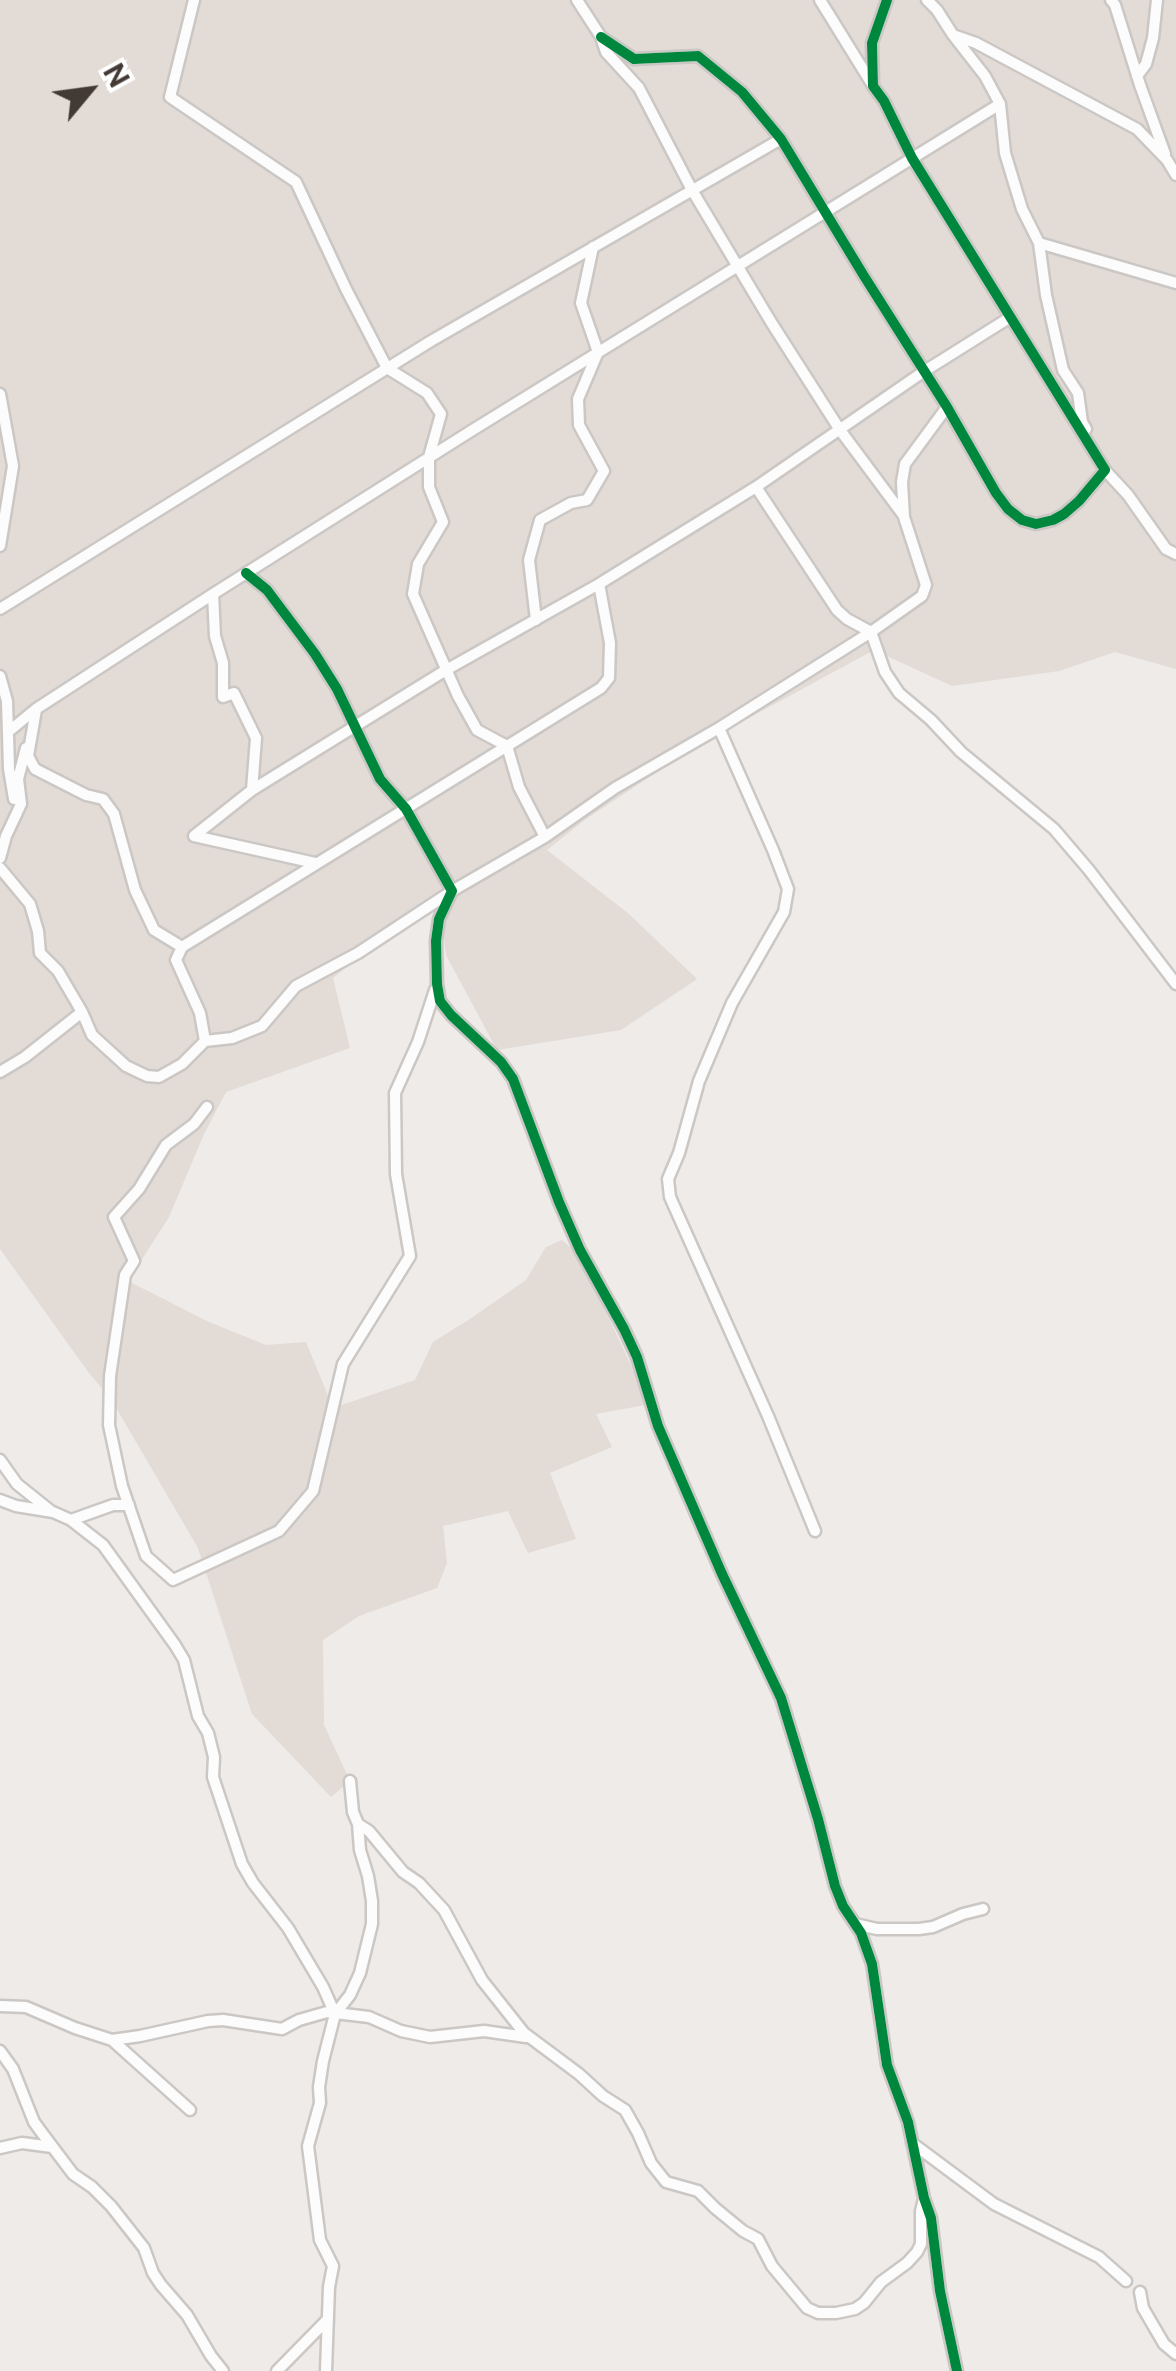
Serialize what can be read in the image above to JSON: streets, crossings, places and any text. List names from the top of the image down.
{
  "north": "top right"
}
